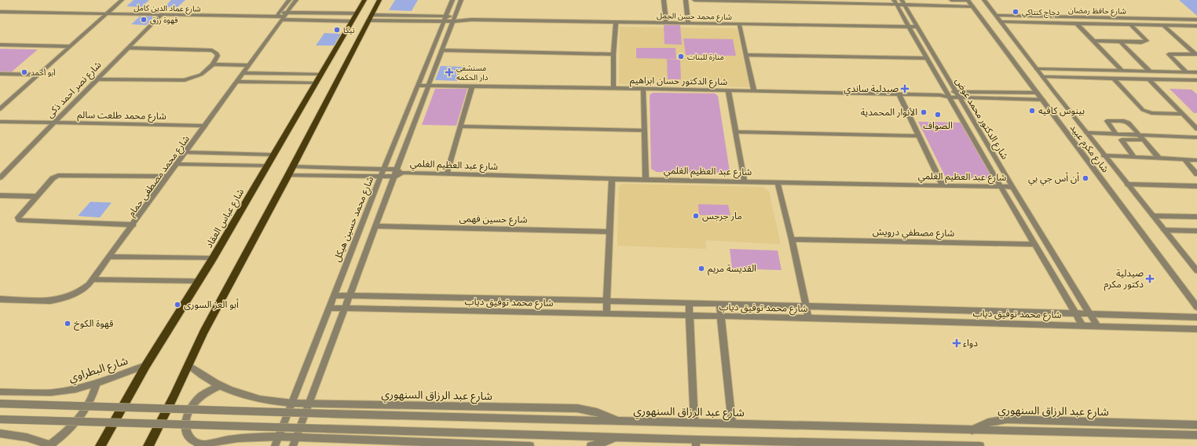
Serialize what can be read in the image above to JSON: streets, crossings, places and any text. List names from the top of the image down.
{
  "streets": {
    "main road": ["شارع عباس العقاد"],
    "street": [
      "شارع عماد الدين كامل",
      "شارع حافظ رمضان",
      "شارع محمد حسن الجمل",
      "شارع الدكتور حسان ابراهيم",
      "شارع نصر احمد ذكى",
      "شارع محمد طلعت سالم",
      "شارع الدكتور محمد عوض",
      "شارع مكرم عبيد",
      "شارع عبد العظيم الغلمي",
      "شارع محمد مصطفى حمام",
      "شارع محمد حسين هيكل",
      "شارع حسين فهمى",
      "شارع مصطفي درويش",
      "شارع محمد توفيق دياب",
      "شارع البطراوي",
      "شارع عبد الرزاق السنهوري"
    ]
  },
  "crossings": [
    ["شارع عماد الدين كامل", "شارع نصر احمد ذكى"],
    ["شارع عماد الدين كامل", "شارع محمد مصطفى حمام"],
    ["شارع عماد الدين كامل", "شارع عباس العقاد"],
    ["شارع حافظ رمضان", "شارع مكرم عبيد"],
    ["شارع محمد حسن الجمل", "شارع الدكتور محمد عوض"],
    ["شارع محمد حسن الجمل", "شارع محمد حسين هيكل"],
    ["شارع الدكتور حسان ابراهيم", "شارع الدكتور محمد عوض"],
    ["شارع الدكتور حسان ابراهيم", "شارع مكرم عبيد"],
    ["شارع الدكتور حسان ابراهيم", "شارع محمد حسين هيكل"],
    ["شارع نصر احمد ذكى", "شارع محمد طلعت سالم"],
    ["شارع محمد طلعت سالم", "شارع محمد مصطفى حمام"],
    ["شارع الدكتور محمد عوض", "شارع عبد العظيم الغلمي"],
    ["شارع الدكتور محمد عوض", "شارع مصطفي درويش"],
    ["شارع الدكتور محمد عوض", "شارع محمد توفيق دياب"],
    ["شارع عبد العظيم الغلمي", "شارع محمد حسين هيكل"],
    ["شارع عباس العقاد", "شارع البطراوي"],
    ["شارع محمد حسين هيكل", "شارع محمد توفيق دياب"],
    ["شارع محمد حسين هيكل", "شارع عبد الرزاق السنهوري"]
  ],
  "places": {
    "other": [
      "دجاج كنتاكي",
      "قهوة رزق",
      "تيكا",
      "منارة للبنات",
      "أبو أحمد",
      "بينوس كافيه",
      "الأنوار المحمدية",
      "الصواف",
      "أن أس جي بي",
      "مار جرجس",
      "القديسة مريم",
      "أبو العز السورى",
      "قهوة الكوخ"
    ],
    "health": [
      "مستشفي دار الحكمة",
      "صيدلية ساندي",
      "صيدلية دكتور مكرم",
      "دواء"
    ]
  }
}
